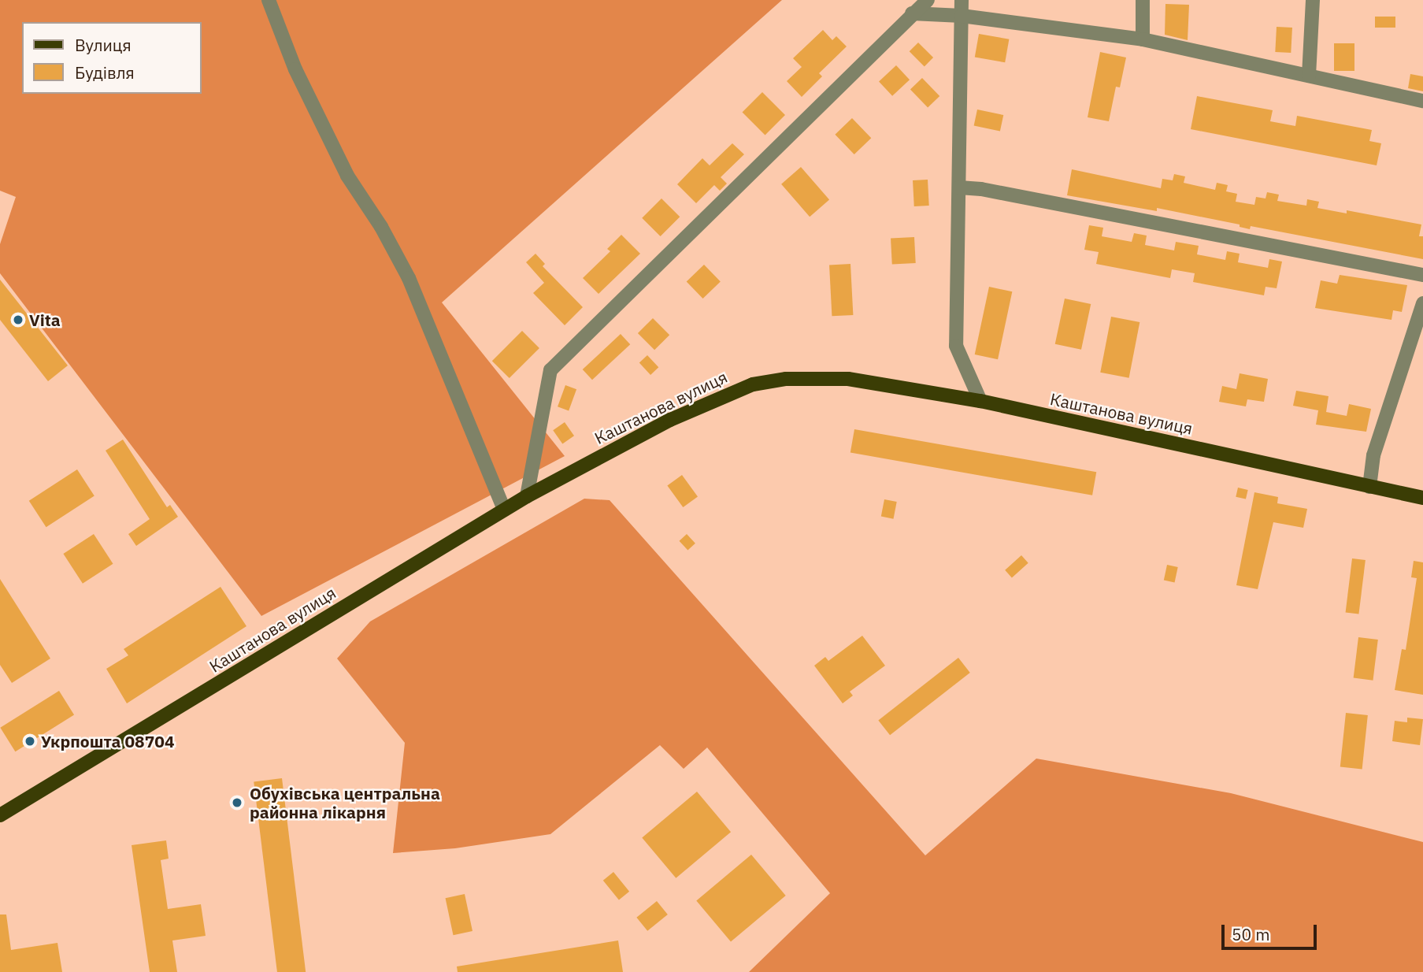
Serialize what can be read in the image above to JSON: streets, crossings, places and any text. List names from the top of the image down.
{
  "streets": {
    "main road": ["Каштанова вулиця"]
  },
  "places": ["Vita", "Укрпошта 08704", "Обухівська центральна районна лікарня"],
  "legend": ["Вулиця", "Будівля"],
  "scale_bar": "50 m"
}
